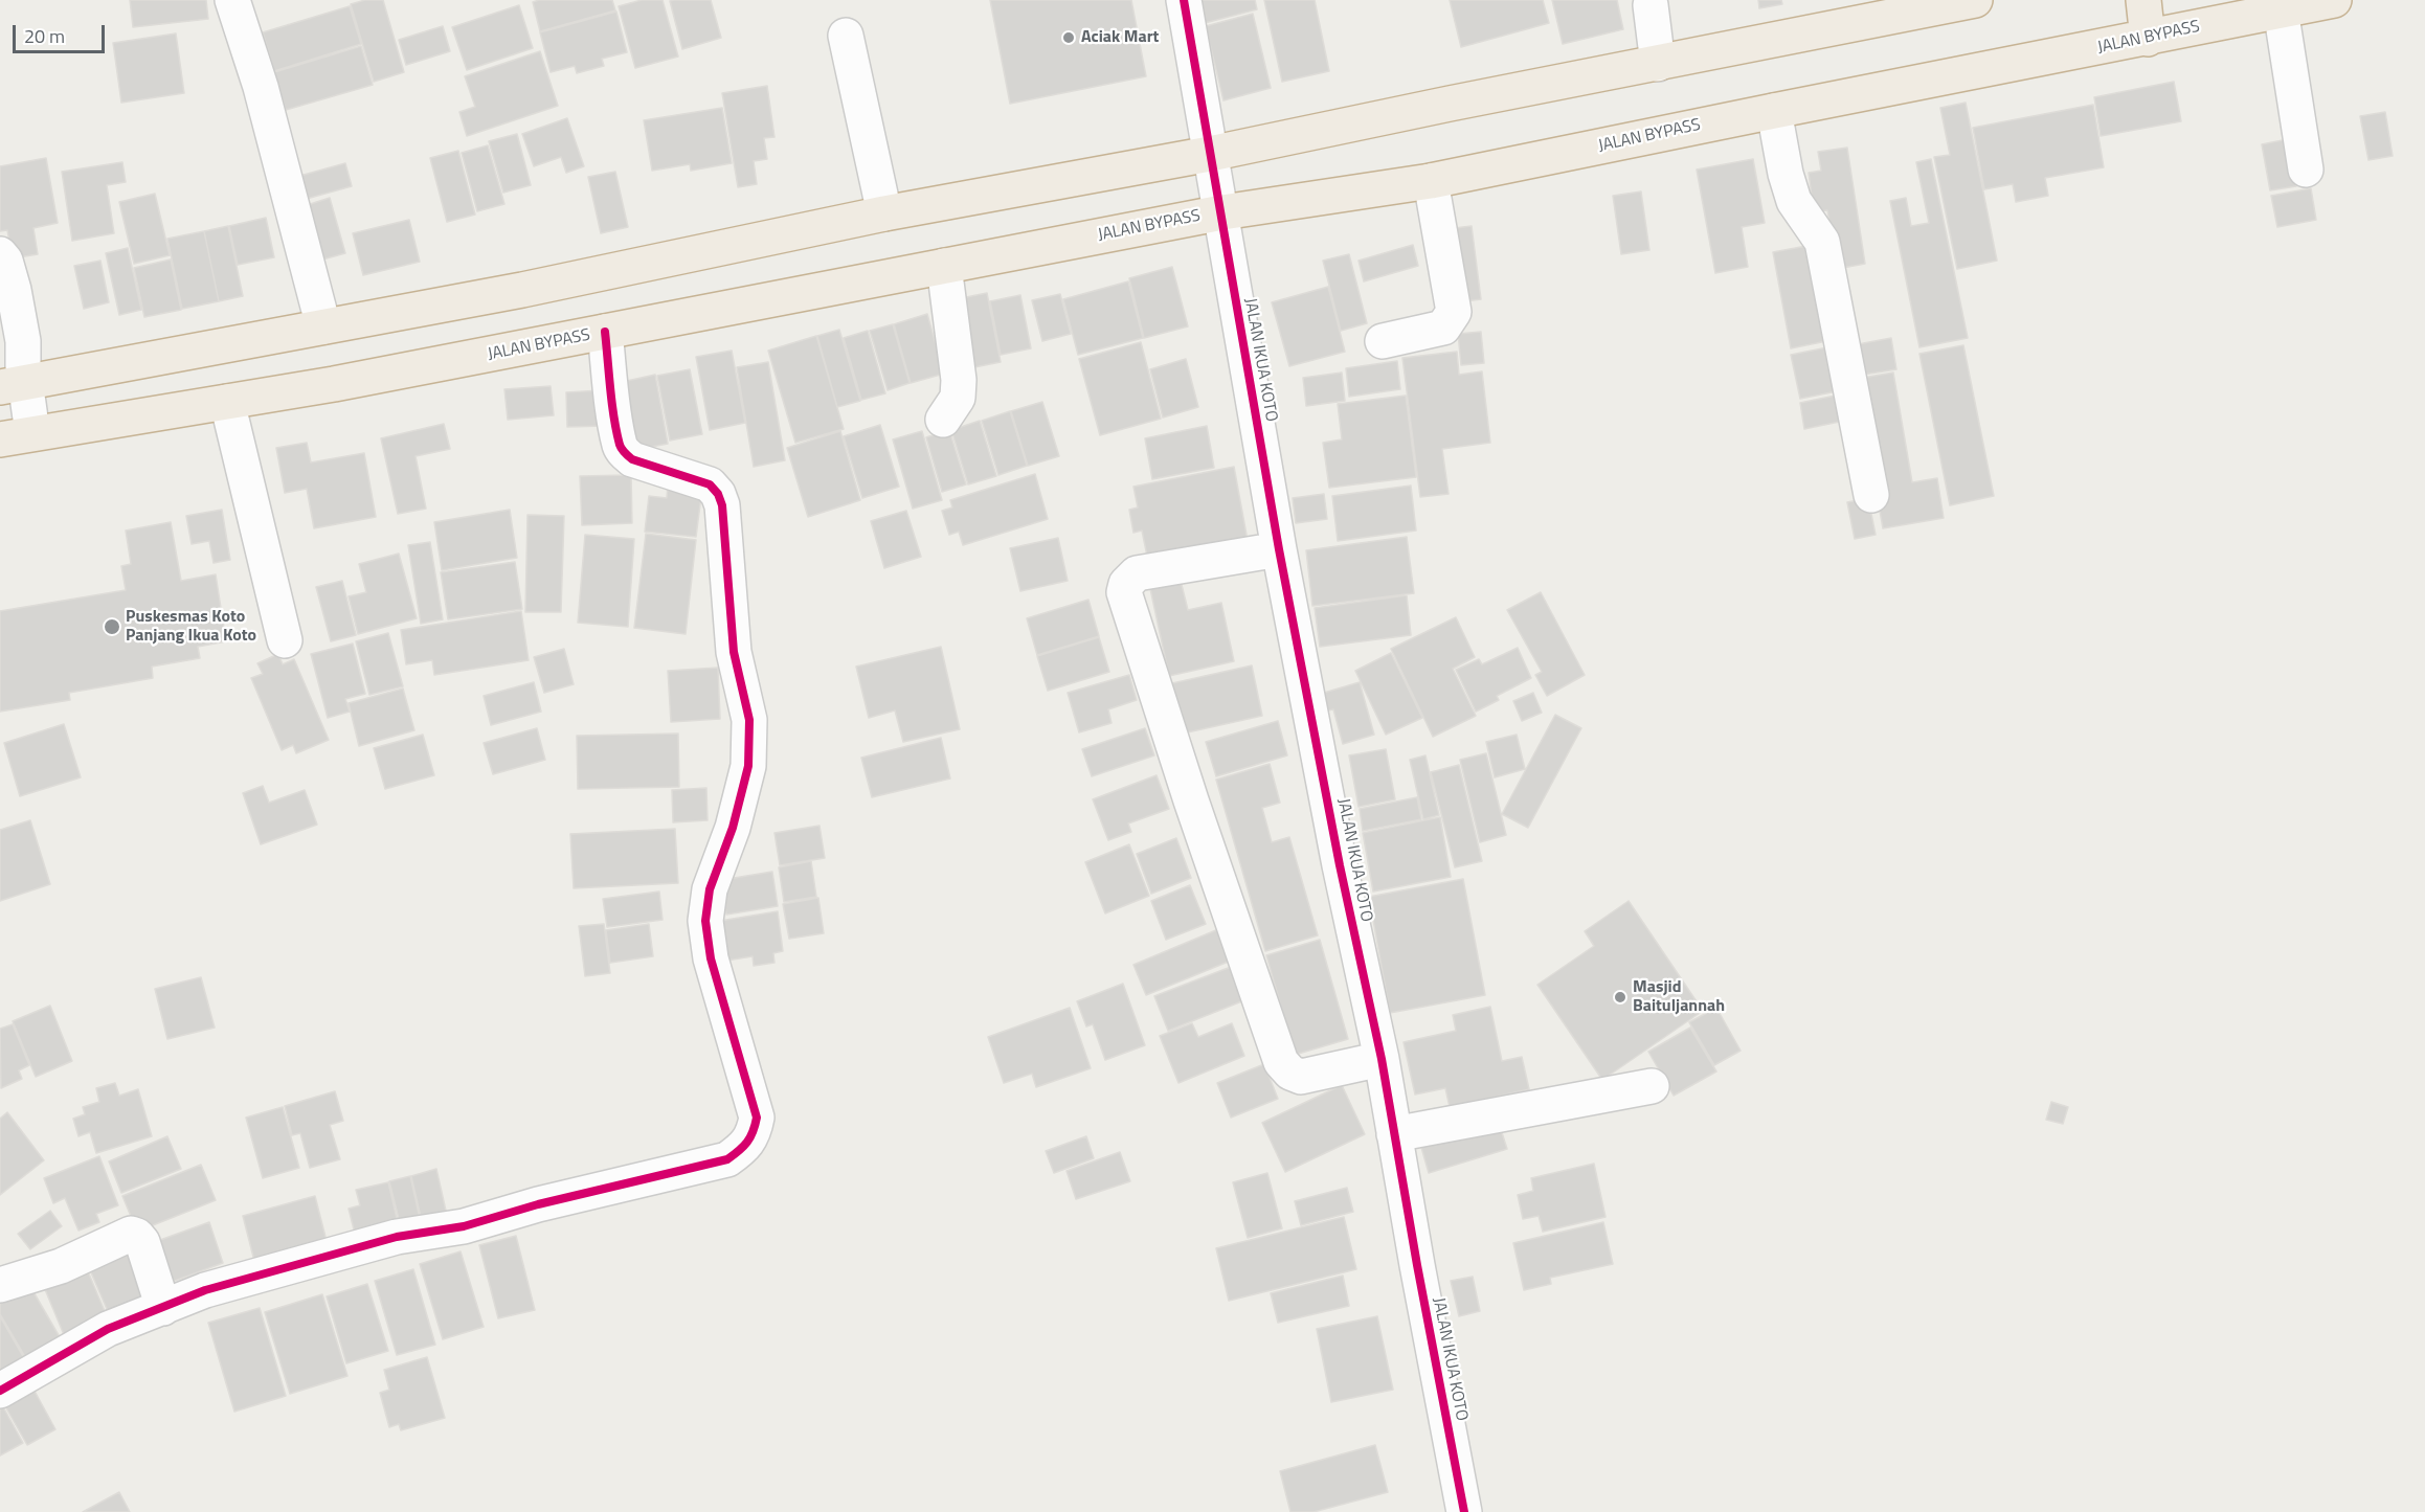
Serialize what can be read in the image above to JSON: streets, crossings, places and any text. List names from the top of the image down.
{
  "streets": {
    "highway": ["JALAN BYPASS"],
    "street": ["JALAN IKUA KOTO"]
  },
  "crossings": [
    ["JALAN BYPASS", "JALAN IKUA KOTO"]
  ],
  "places": ["Aciak Mart", "Puskesmas Koto Panjang Ikua Koto", "Masjid Baituljannah"],
  "scale_bar": "20 m"
}
